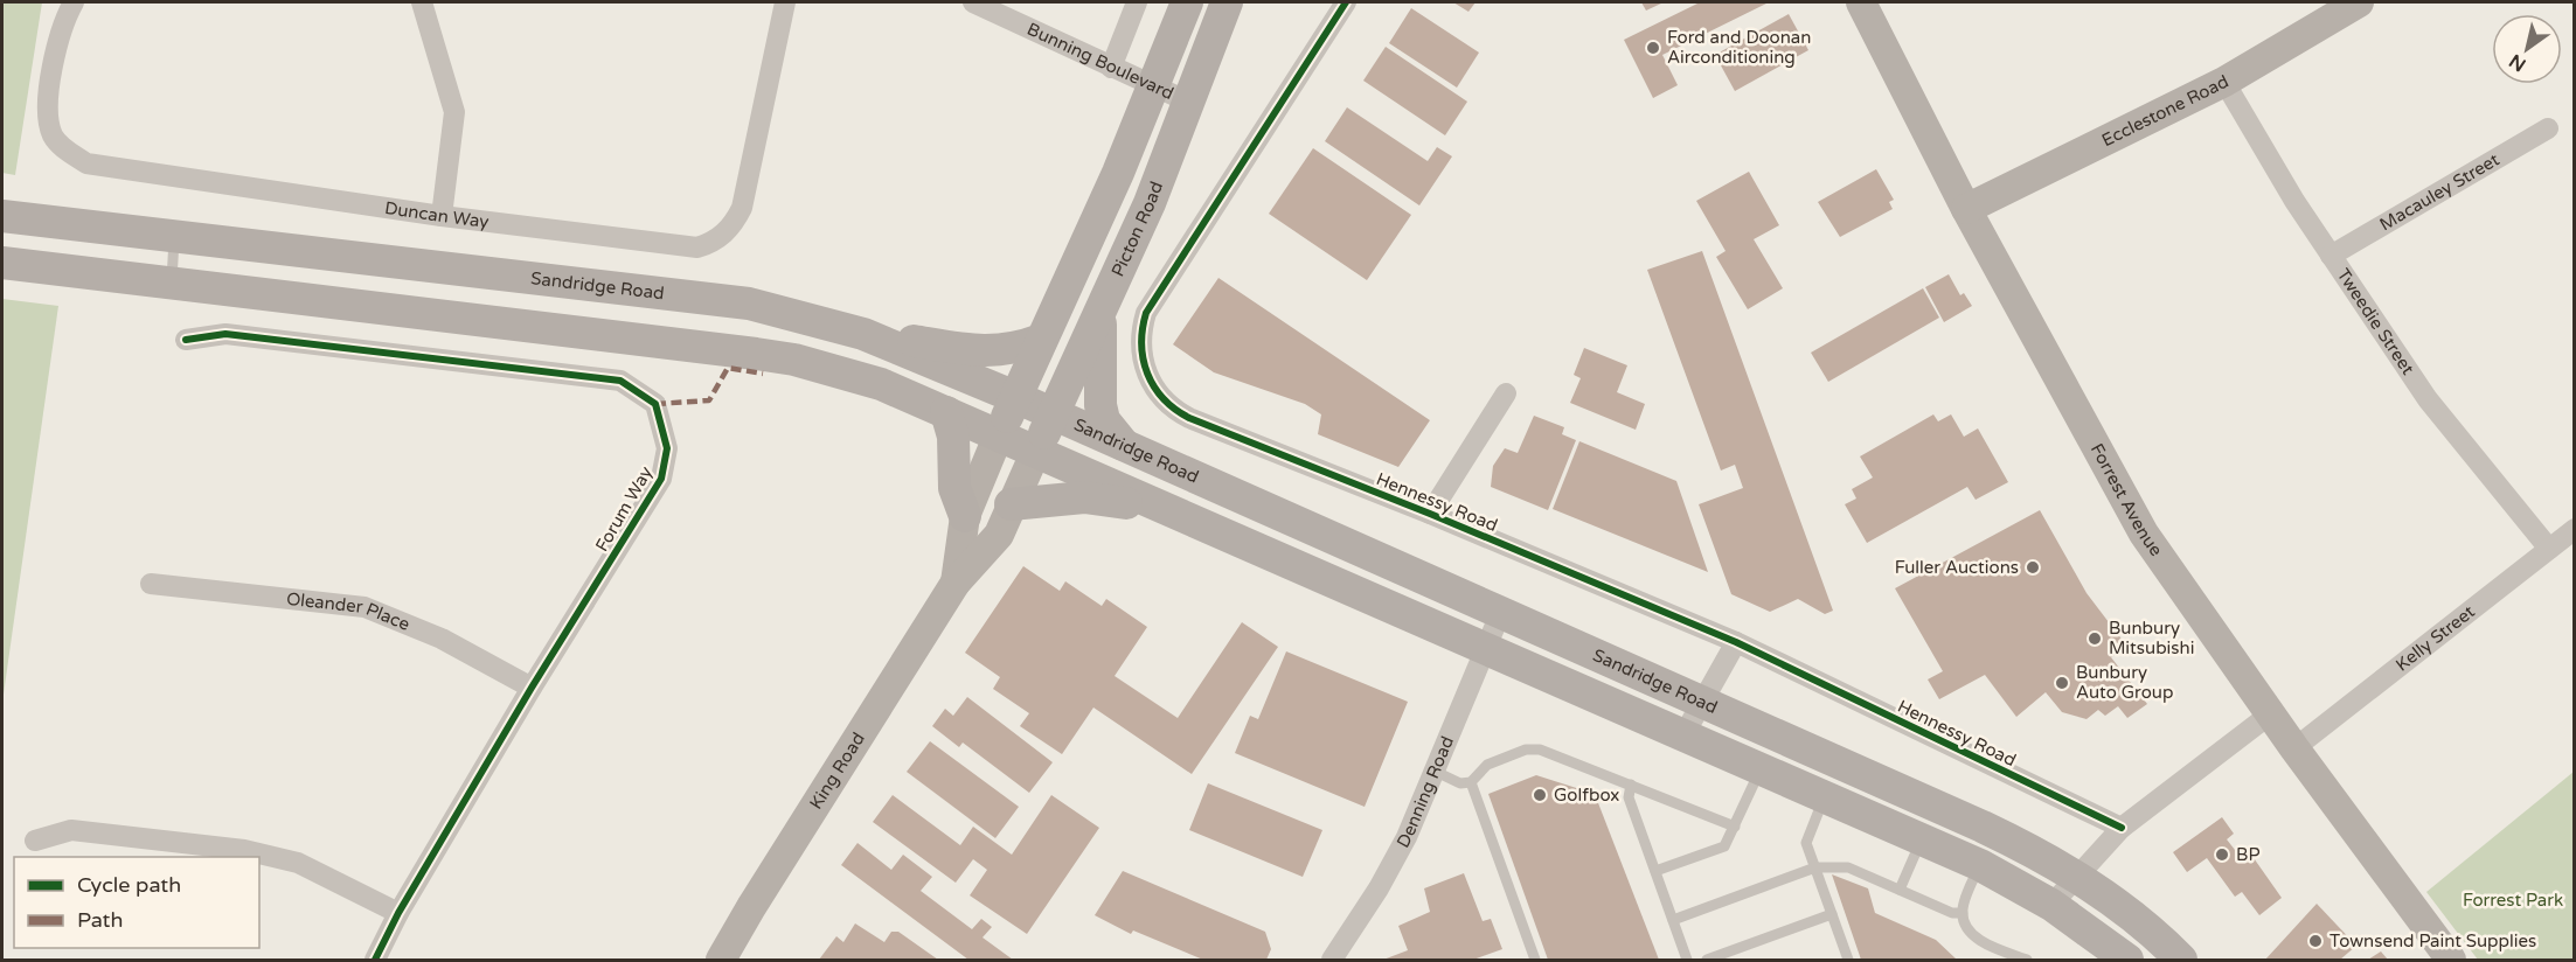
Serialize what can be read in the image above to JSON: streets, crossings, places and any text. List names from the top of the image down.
{
  "streets": {
    "main road": ["Picton Road", "Sandridge Road"],
    "street": [
      "Bunning Boulevard",
      "Ecclestone Road",
      "Macauley Street",
      "Duncan Way",
      "Tweedie Street",
      "Forrest Avenue",
      "Hennessy Road",
      "Forum Way",
      "Oleander Place",
      "Kelly Street",
      "King Road",
      "Denning Road"
    ]
  },
  "crossings": [
    ["Bunning Boulevard", "Picton Road"],
    ["Ecclestone Road", "Tweedie Street"],
    ["Ecclestone Road", "Forrest Avenue"],
    ["Macauley Street", "Tweedie Street"],
    ["Picton Road", "Sandridge Road"],
    ["Picton Road", "King Road"],
    ["Sandridge Road", "Denning Road"],
    ["Tweedie Street", "Kelly Street"],
    ["Forrest Avenue", "Kelly Street"],
    ["Forum Way", "Oleander Place"]
  ],
  "parks": ["Forrest Park"],
  "places": [
    "Ford and Doonan Airconditioning",
    "Fuller Auctions",
    "Bunbury Mitsubishi",
    "Bunbury Auto Group",
    "Golfbox",
    "BP",
    "Townsend Paint Supplies"
  ],
  "legend": ["Cycle path", "Path"],
  "north": "bottom left"
}
